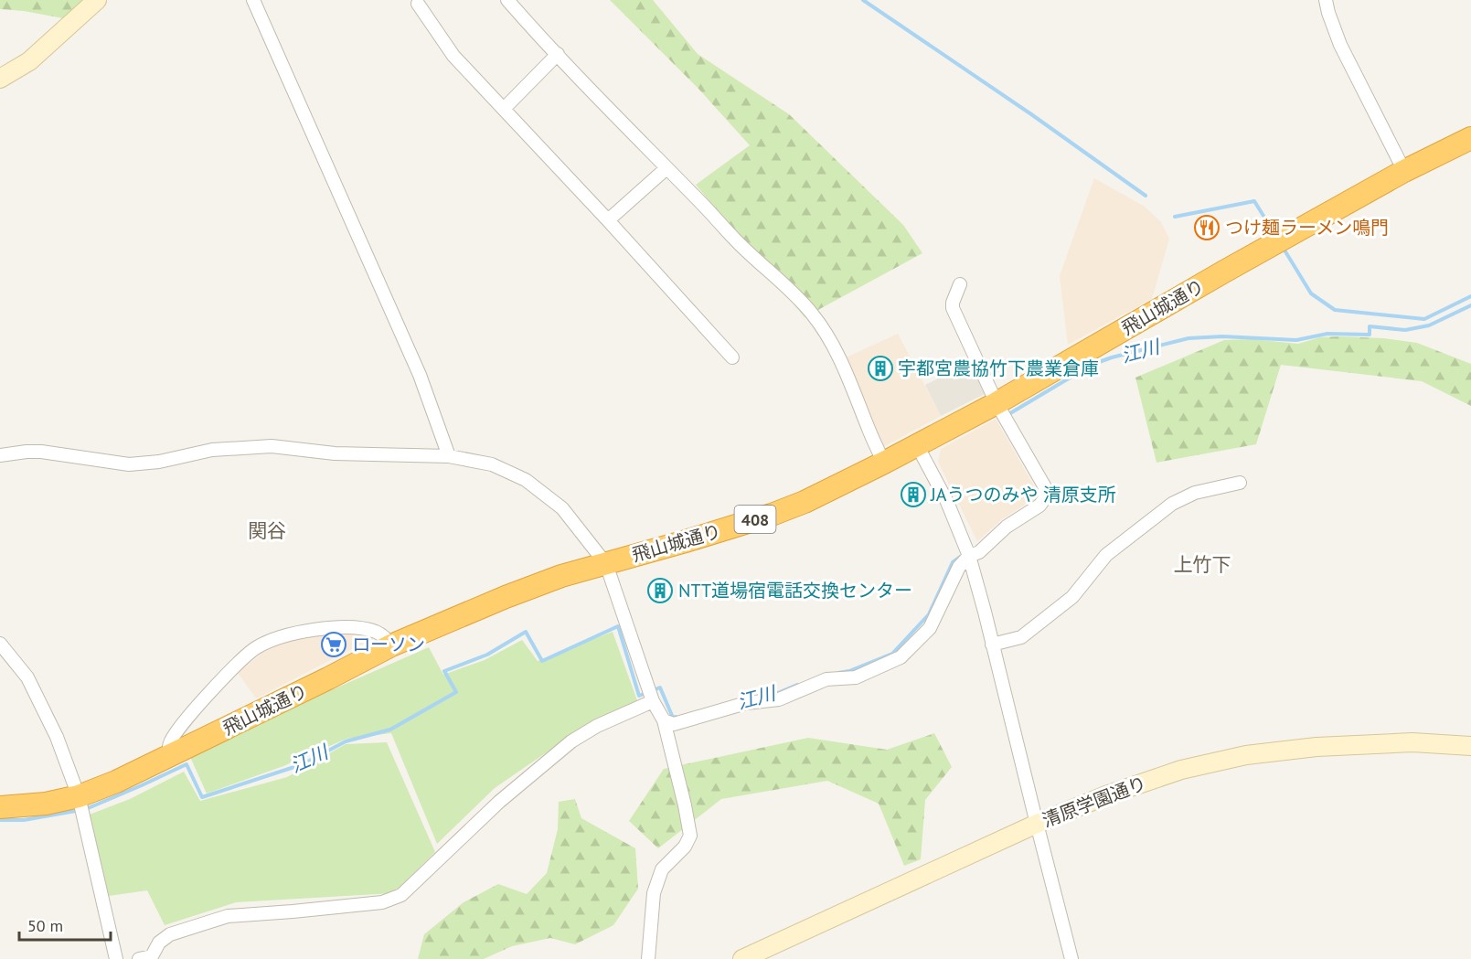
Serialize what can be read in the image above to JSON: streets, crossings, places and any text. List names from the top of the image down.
{
  "streets": {
    "highway": ["飛山城通り", "408"],
    "street": ["清原学園通り"]
  },
  "districts": ["関谷", "上竹下"],
  "water": ["江川"],
  "places": {
    "restaurant": ["つけ麺ラーメン鳴門"],
    "building": ["宇都宮農協竹下農業倉庫", "JAうつのみや 清原支所", "NTT道場宿電話交換センター"],
    "supermarket": ["ローソン"]
  },
  "scale_bar": "50 m"
}
